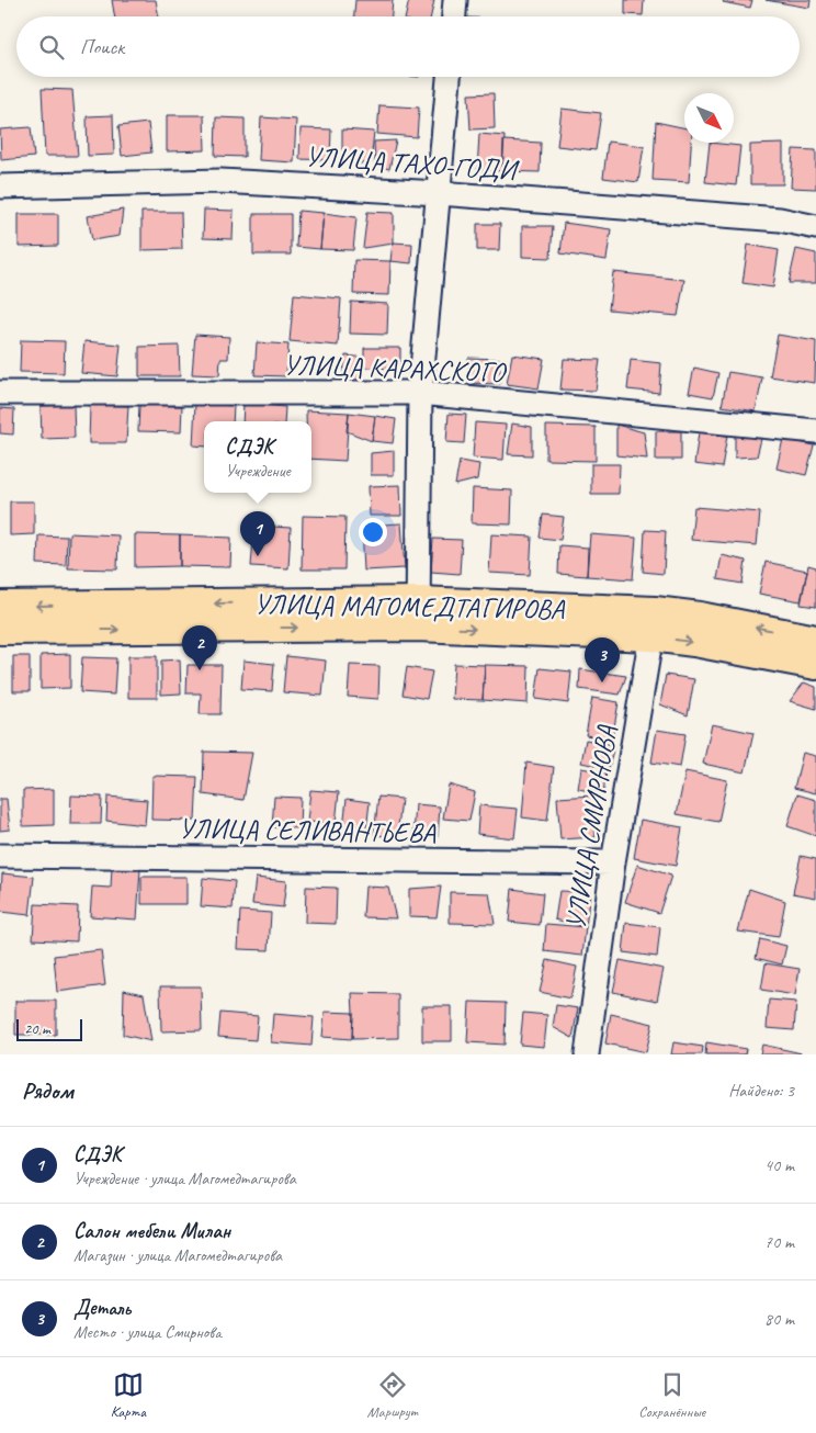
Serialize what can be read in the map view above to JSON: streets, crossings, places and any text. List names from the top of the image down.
{
  "streets": {
    "main road": ["УЛИЦА МАГОМЕДТАГИРОВА"],
    "street": [
      "УЛИЦА ТАХО-ГОДИ",
      "УЛИЦА КАРАХСКОГО",
      "УЛИЦА СМИРНОВА",
      "УЛИЦА СЕЛИВАНТЬЕВА"
    ]
  },
  "crossings": [
    ["УЛИЦА МАГОМЕДТАГИРОВА", "УЛИЦА СМИРНОВА"],
    ["УЛИЦА СМИРНОВА", "УЛИЦА СЕЛИВАНТЬЕВА"]
  ],
  "scale_bar": "20 m",
  "north": "bottom right",
  "page": {
    "search": "Поиск",
    "popup": ["СДЭК", "Учреждение"],
    "pins": ["1", "2", "3"],
    "scale": "20 m",
    "heading": ["Рядом", "Найдено: 3"],
    "list": [
      {
        "mark": "1",
        "name": "СДЭК",
        "note": "Учреждение · улица Магомедтагирова",
        "value": "40 m"
      },
      {
        "mark": "2",
        "name": "Салон мебели Милан",
        "note": "Магазин · улица Магомедтагирова",
        "value": "70 m"
      },
      {
        "mark": "3",
        "name": "Деталь",
        "note": "Место · улица Смирнова",
        "value": "80 m"
      }
    ],
    "nav": ["Карта", "Маршрут", "Сохранённые"]
  }
}
